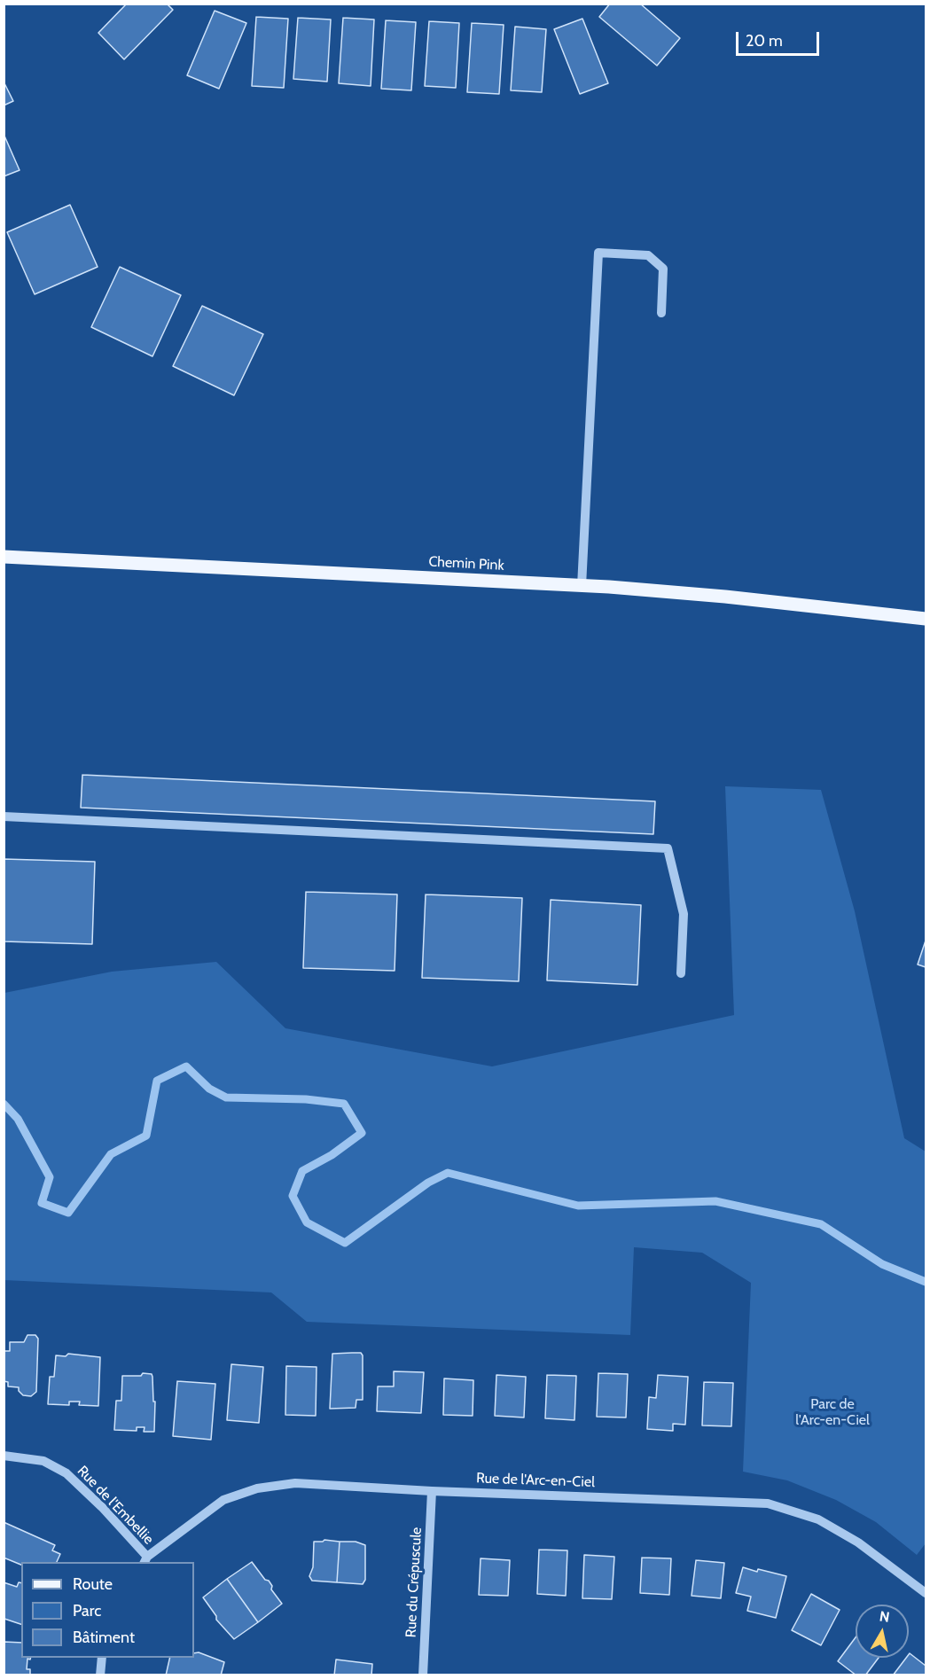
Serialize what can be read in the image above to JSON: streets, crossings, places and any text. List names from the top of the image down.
{
  "streets": {
    "main road": ["Chemin Pink"],
    "street": ["Rue de l'Arc-en-Ciel", "Rue de l'Embellie", "Rue du Crépuscule"]
  },
  "crossings": [
    ["Rue de l'Arc-en-Ciel", "Rue de l'Embellie"],
    ["Rue de l'Arc-en-Ciel", "Rue du Crépuscule"]
  ],
  "parks": ["Parc de l'Arc-en-Ciel"],
  "legend": ["Route", "Parc", "Bâtiment"],
  "scale_bar": "20 m",
  "north": "top"
}
